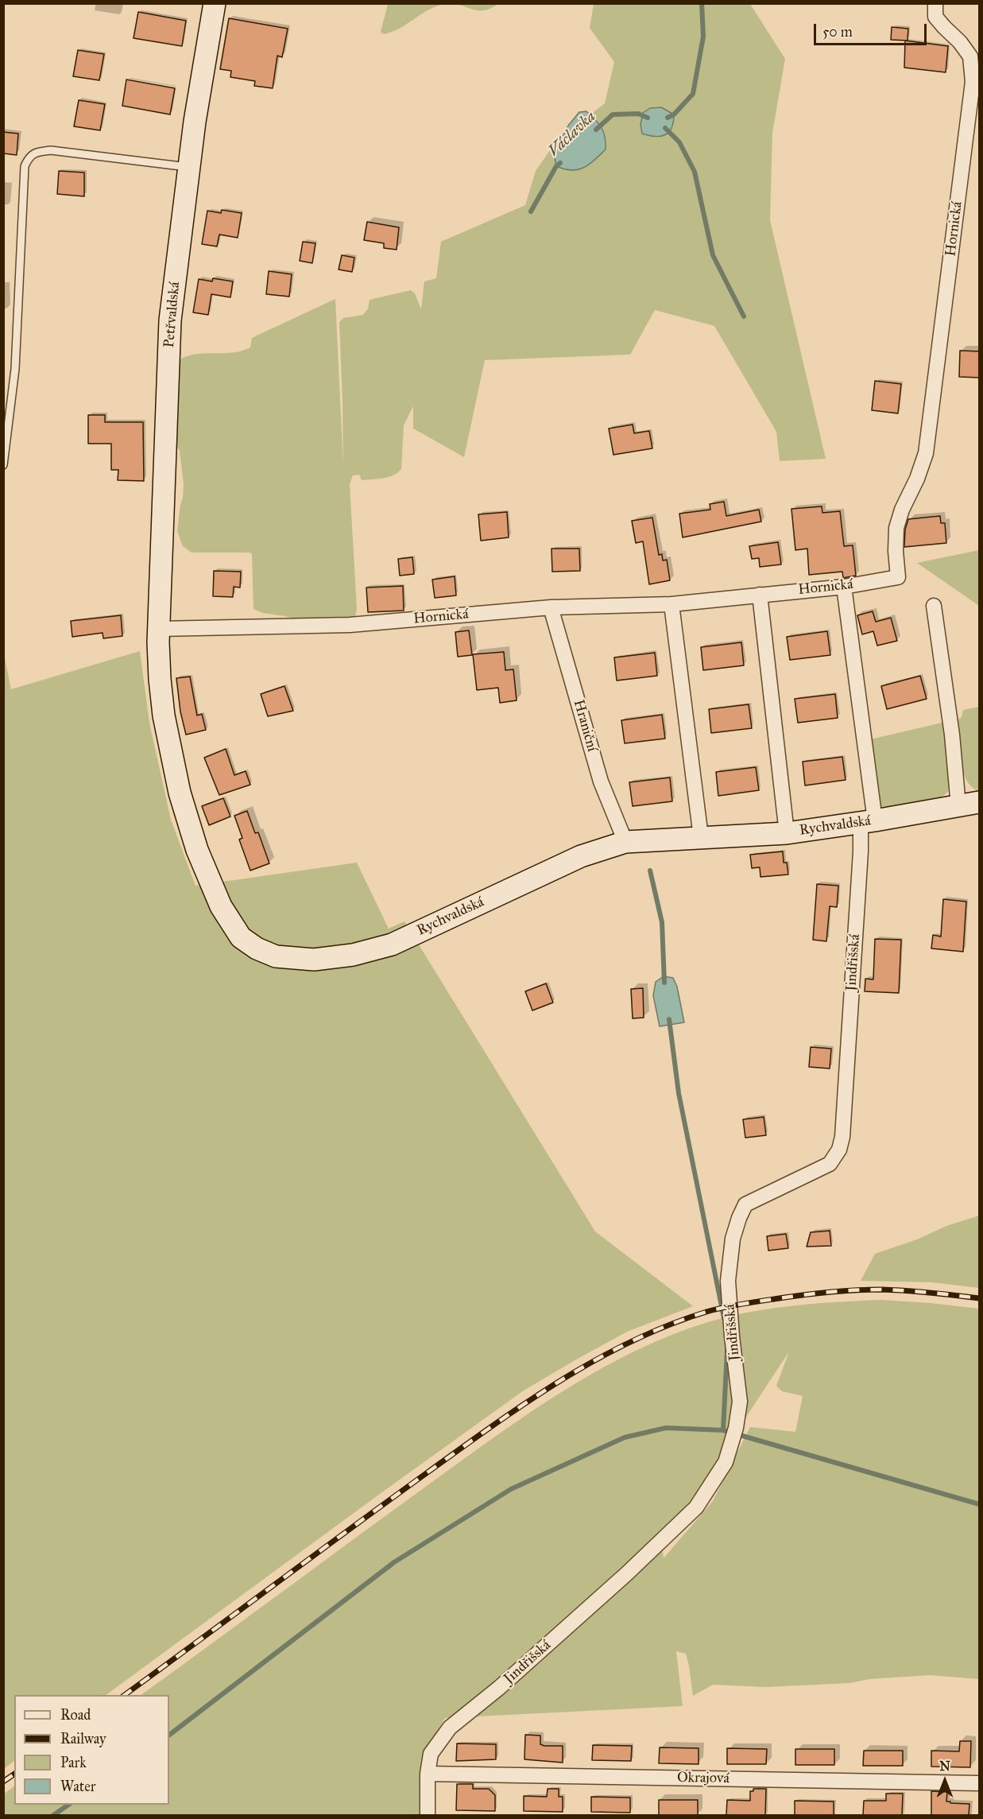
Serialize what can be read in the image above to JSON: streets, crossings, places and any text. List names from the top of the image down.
{
  "streets": {
    "street": [
      "Hornická",
      "Petřvaldská",
      "Hraniční",
      "Rychvaldská",
      "Jindřišská",
      "Okrajová"
    ]
  },
  "crossings": [
    ["Hornická", "Petřvaldská"],
    ["Hornická", "Hraniční"],
    ["Hornická", "Rychvaldská"],
    ["Hornická", "Jindřišská"],
    ["Petřvaldská", "Rychvaldská"],
    ["Hraniční", "Rychvaldská"],
    ["Rychvaldská", "Jindřišská"],
    ["Jindřišská", "Okrajová"]
  ],
  "water": ["Václavka"],
  "legend": [
    "Road",
    "Railway",
    "Park",
    "Water"
  ],
  "scale_bar": "50 m",
  "north": "top"
}
